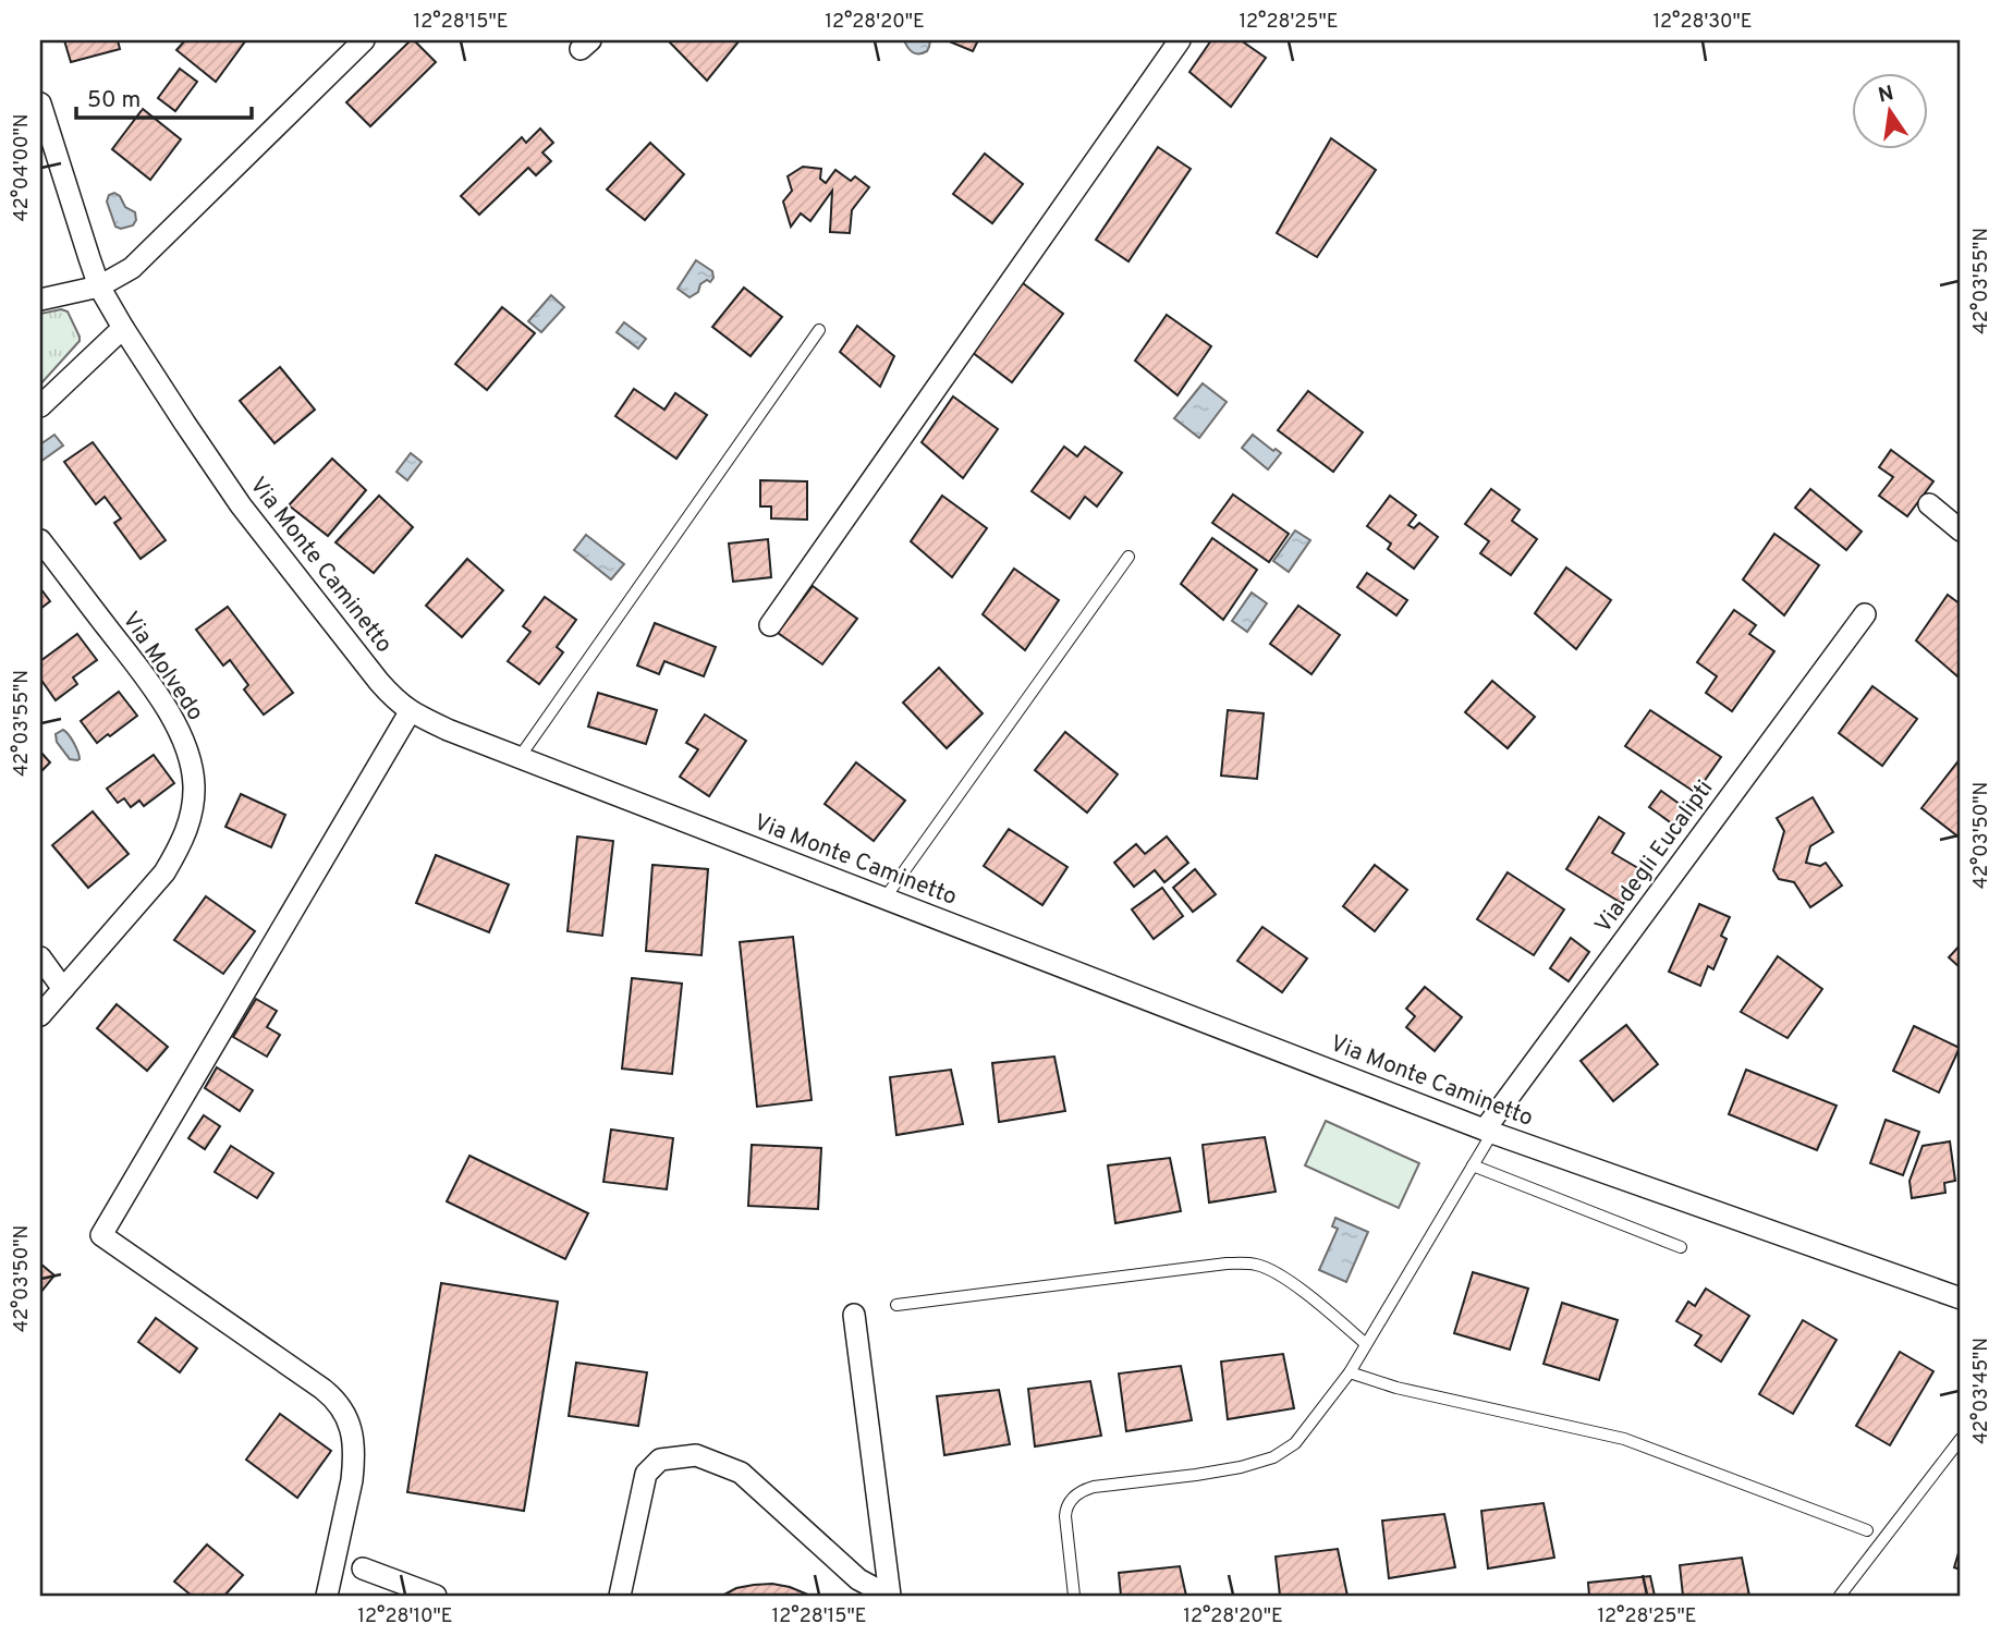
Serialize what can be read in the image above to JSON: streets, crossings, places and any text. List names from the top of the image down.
{
  "streets": {
    "street": ["Via Monte Caminetto", "Via Molvedo", "Via degli Eucalipti"]
  },
  "crossings": [
    ["Via Monte Caminetto", "Via degli Eucalipti"]
  ],
  "scale_bar": "50 m",
  "north": "top",
  "coordinates": [
    "12°28'15\"E",
    "12°28'20\"E",
    "12°28'25\"E",
    "12°28'30\"E",
    "42°04'00\"N",
    "42°03'55\"N",
    "42°03'50\"N",
    "42°03'45\"N",
    "12°28'10\"E"
  ]
}
